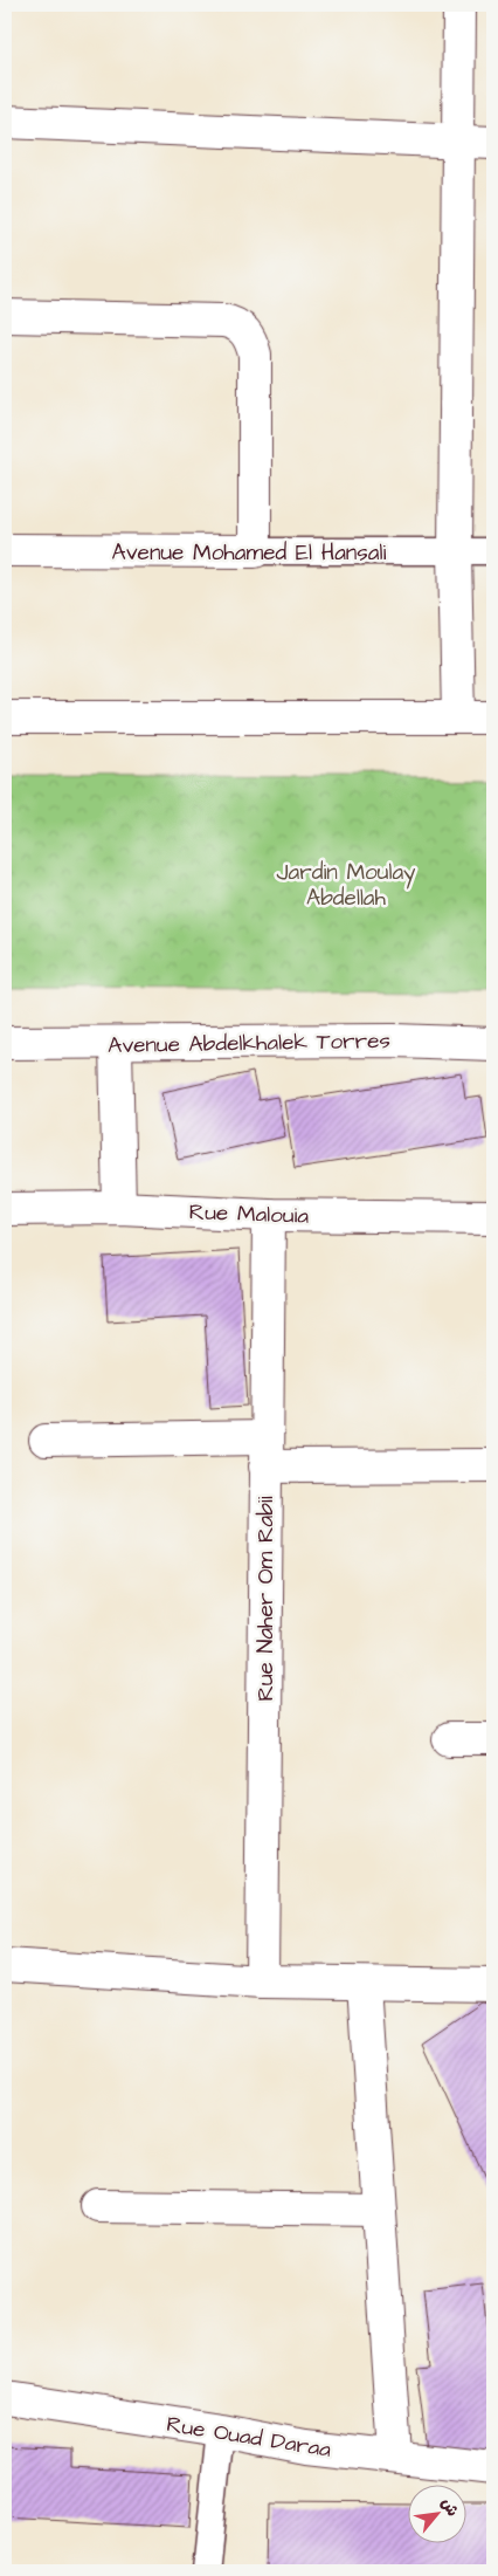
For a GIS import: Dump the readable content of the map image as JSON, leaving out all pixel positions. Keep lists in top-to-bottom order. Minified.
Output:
{"streets":{"street":["Avenue Mohamed El Hansali","Avenue Abdelkhalek Torres","Rue Malouia","Rue Naher Om Rabii","Rue Ouad Daraa"]},"crossings":[["Rue Malouia","Rue Naher Om Rabii"]],"parks":["Jardin Moulay Abdellah"],"north":"top right"}
